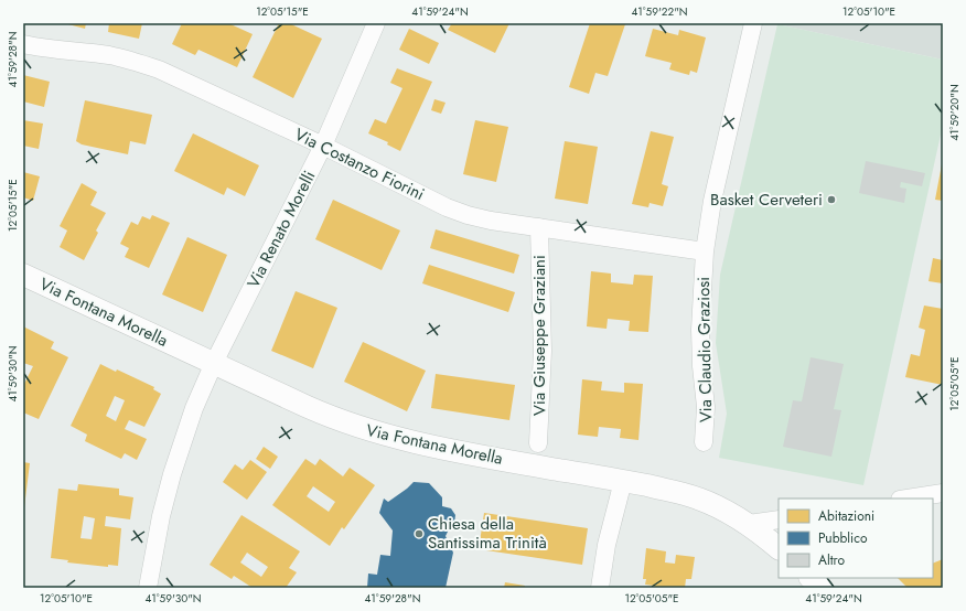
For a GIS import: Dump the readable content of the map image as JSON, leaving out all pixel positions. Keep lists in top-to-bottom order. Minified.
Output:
{"streets":{"street":["Via Costanzo Fiorini","Via Renato Morelli","Via Fontana Morella","Via Giuseppe Graziani","Via Claudio Graziosi"]},"crossings":[["Via Costanzo Fiorini","Via Renato Morelli"],["Via Costanzo Fiorini","Via Giuseppe Graziani"],["Via Costanzo Fiorini","Via Claudio Graziosi"],["Via Renato Morelli","Via Fontana Morella"]],"places":["Basket Cerveteri","Chiesa della Santissima Trinità"],"legend":["Abitazioni","Pubblico","Altro"],"coordinates":["12°05'15\"E","41°59'24\"N","41°59'22\"N","12°05'10\"E","41°59'28\"N","41°59'20\"N","41°59'30\"N","12°05'05\"E"]}
